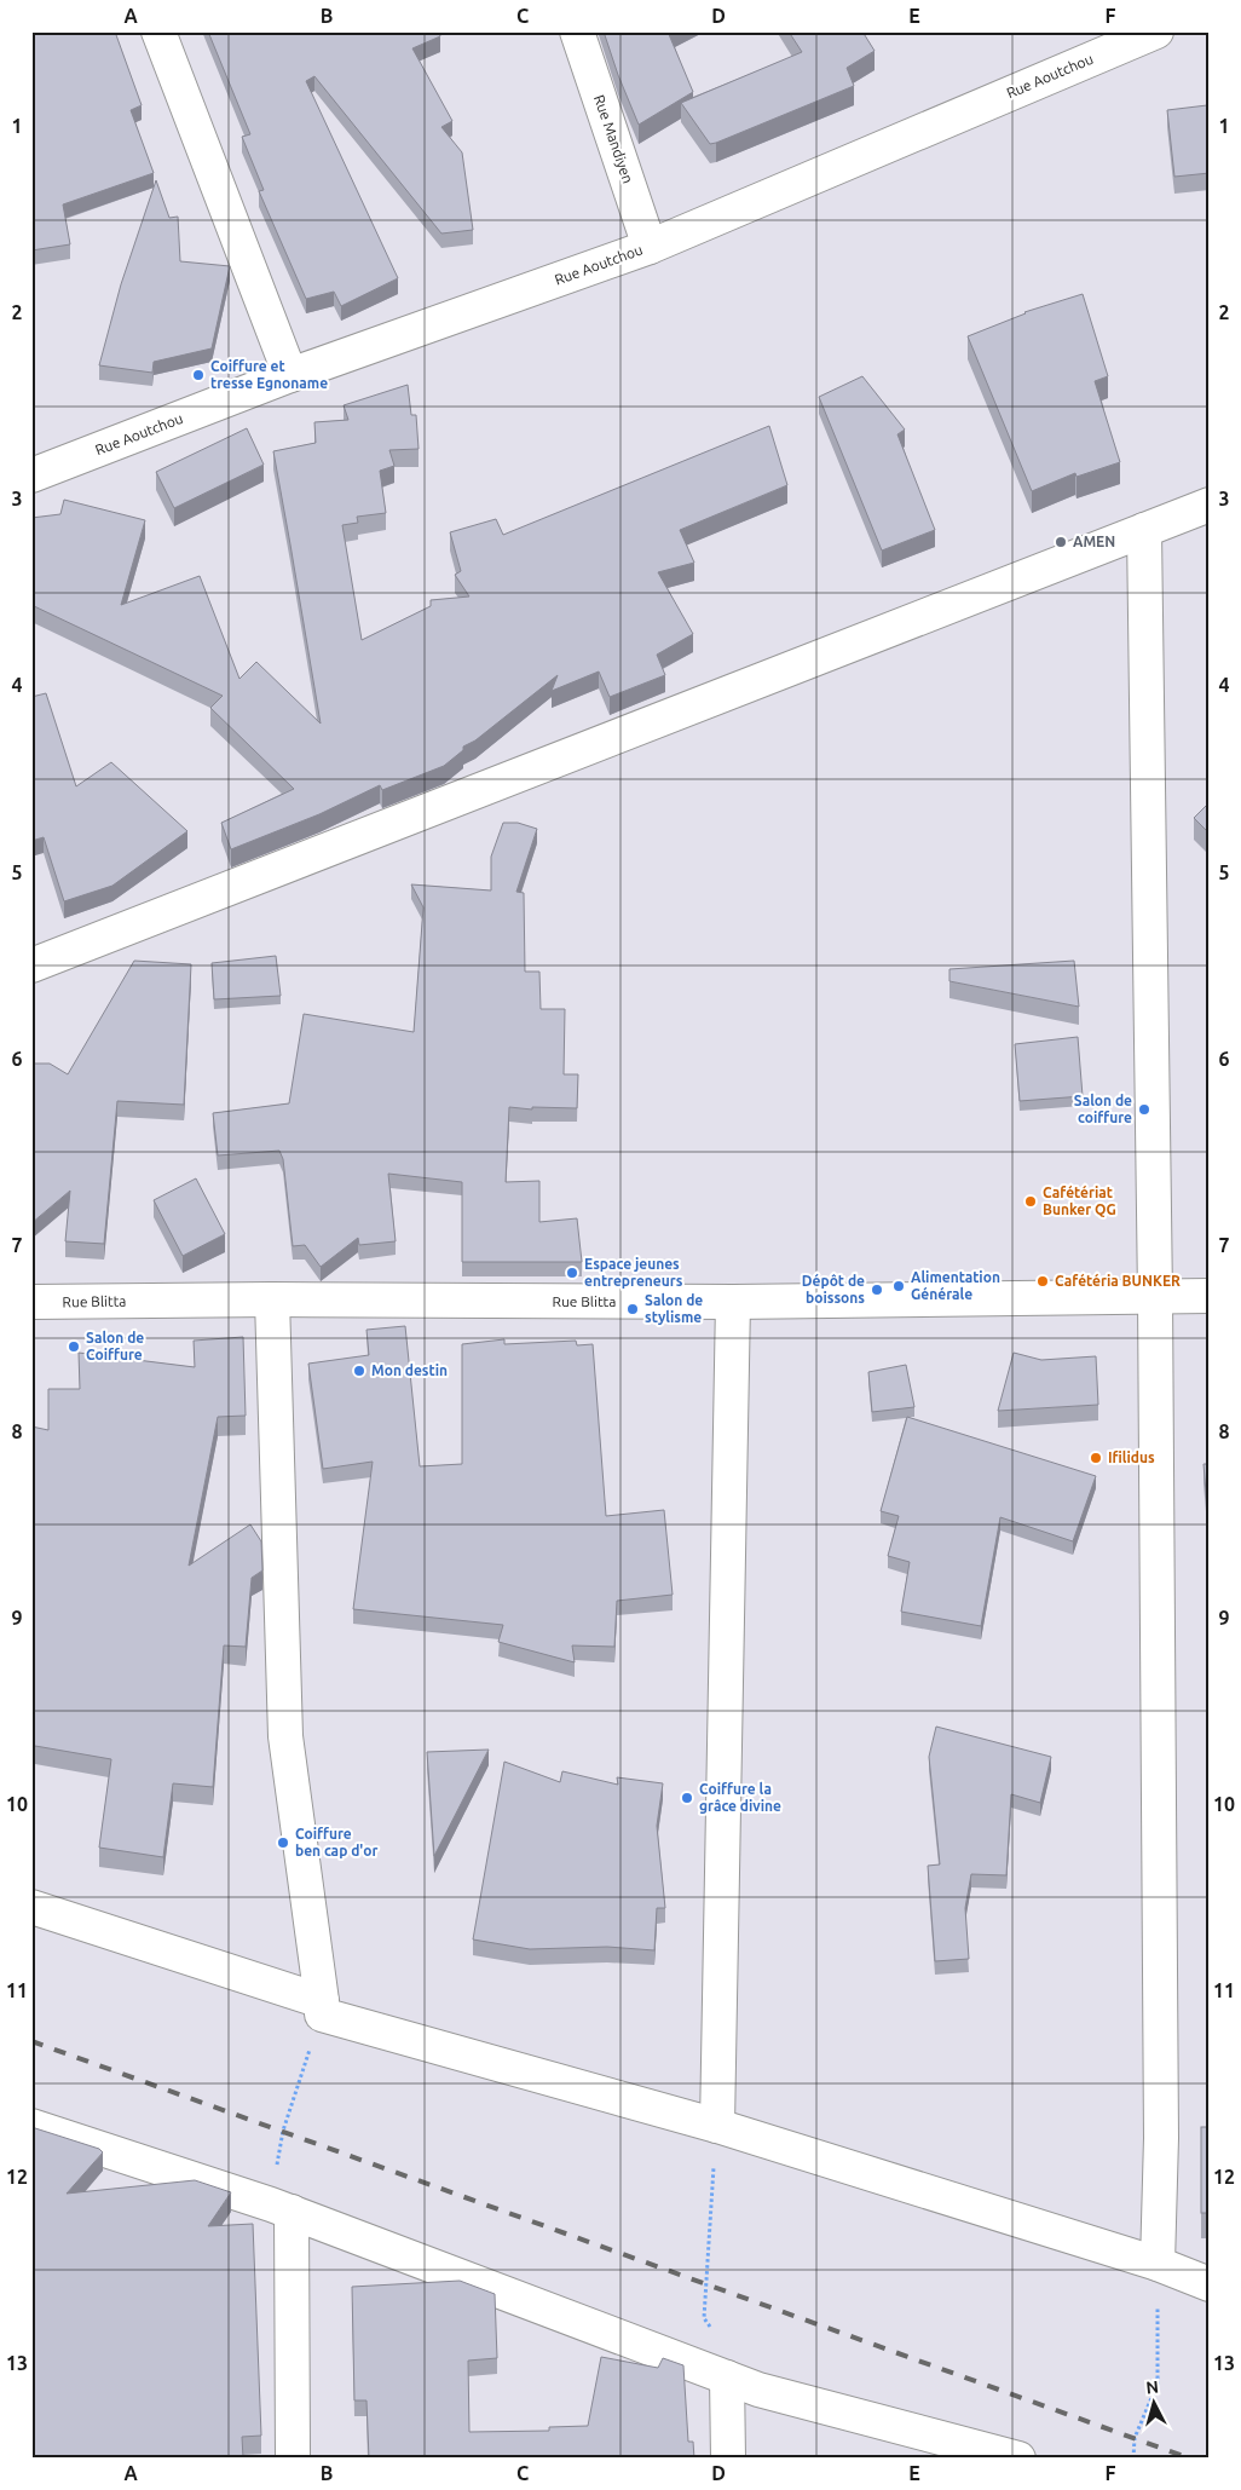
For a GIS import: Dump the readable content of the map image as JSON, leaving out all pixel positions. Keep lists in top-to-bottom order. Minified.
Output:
{"streets":{"street":["Rue Aoutchou","Rue Mandiyen","Rue Blitta"]},"crossings":[["Rue Aoutchou","Rue Mandiyen"]],"places":["Coiffure et tresse Egnoname","AMEN","Salon de coiffure","Cafétériat Bunker QG","Espace jeunes entrepreneurs","Cafétéria BUNKER","Alimentation Générale","Dépôt de boissons","Salon de stylisme","Salon de Coiffure","Mon destin","Ifilidus","Coiffure la grâce divine","Coiffure ben cap d'or"],"north":"top","grid":{"columns":["A","B","C","D","E","F"],"rows":["1","2","3","4","5","6","7","8","9","10","11","12","13"]}}
